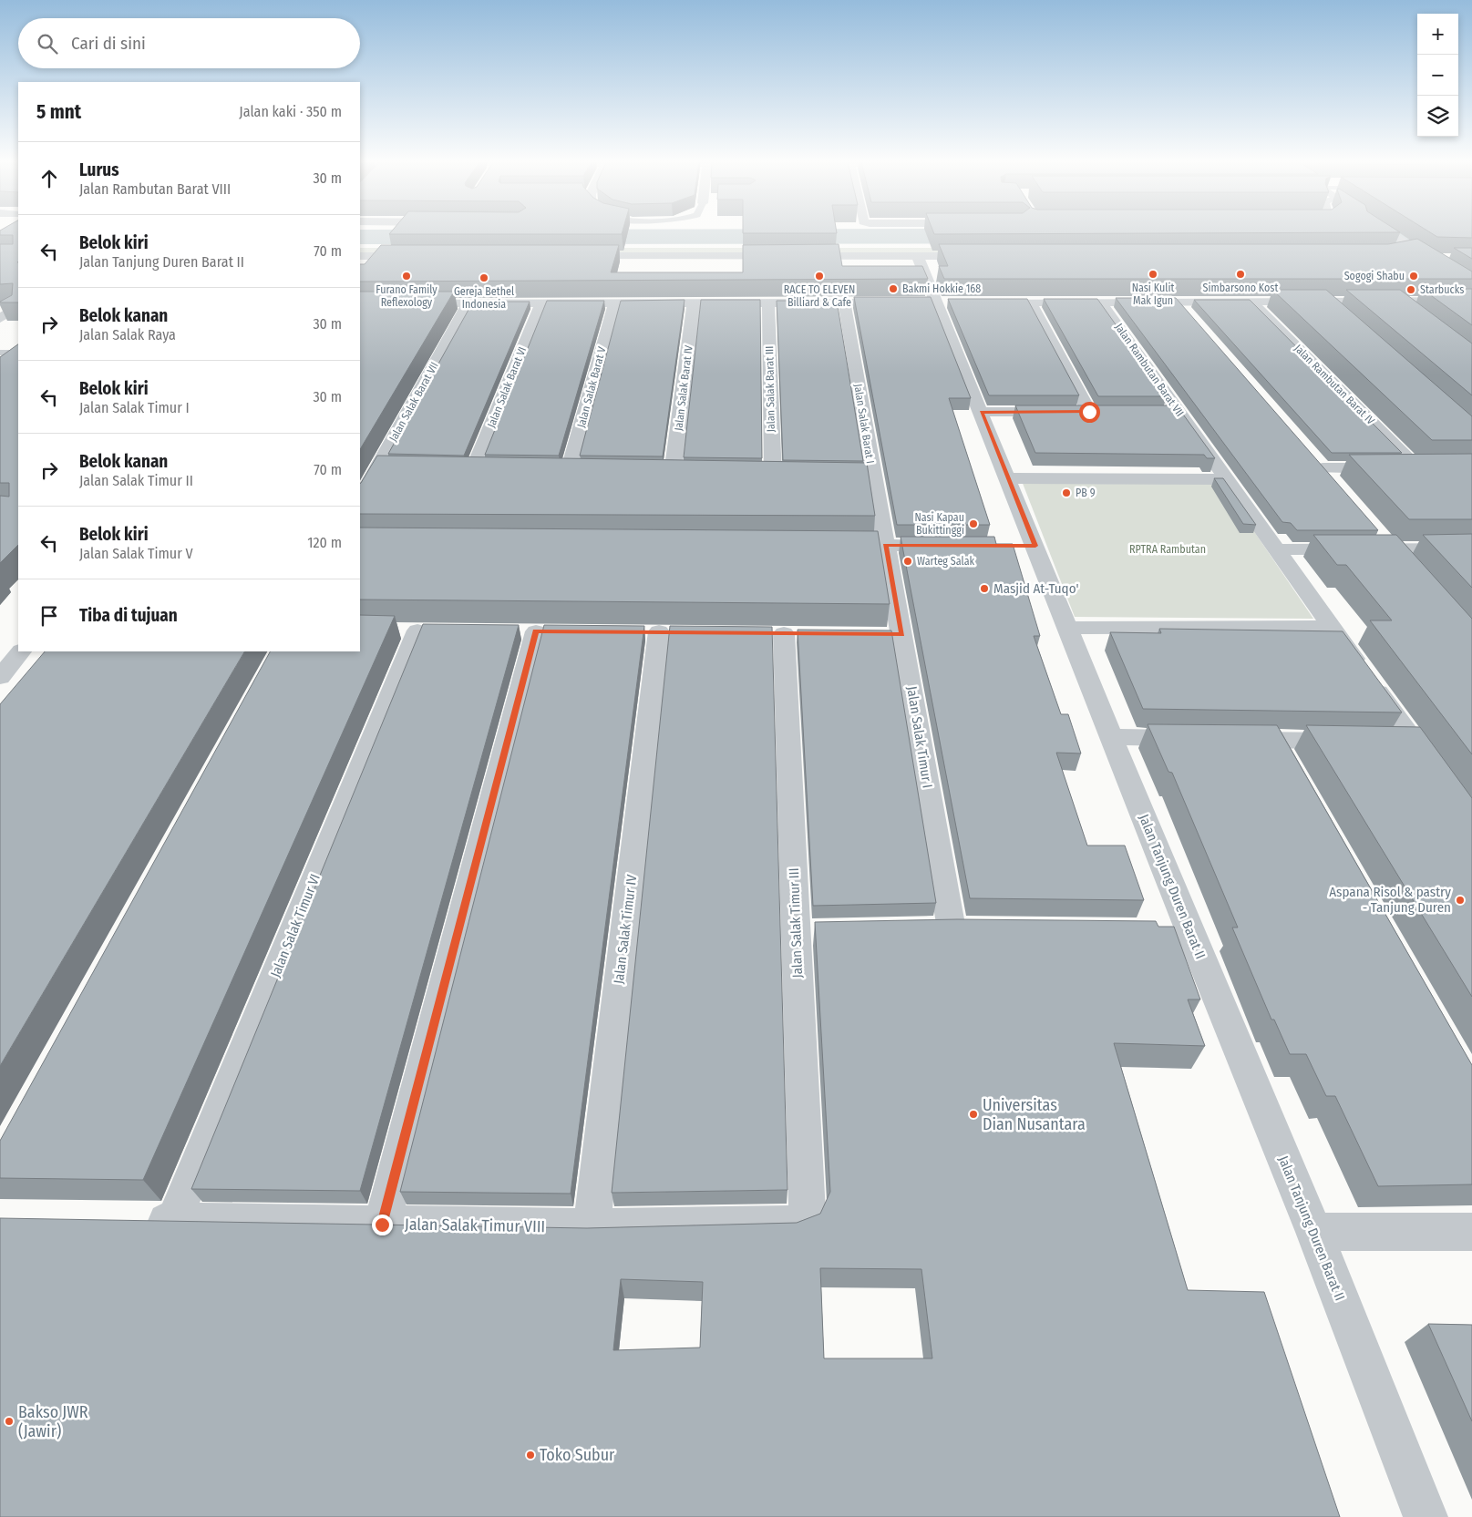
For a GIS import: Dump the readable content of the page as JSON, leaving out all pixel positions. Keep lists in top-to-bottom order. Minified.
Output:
{"streets":{"street":["Jalan Rambutan Barat VII","Jalan Rambutan Barat IV","Jalan Salak Barat VI","Jalan Salak Barat V","Jalan Salak Barat IV","Jalan Salak Barat III","Jalan Salak Barat VII","Jalan Salak Barat I","Jalan Salak Timur I","Jalan Tanjung Duren Barat II","Jalan Salak Timur III","Jalan Salak Timur VI","Jalan Salak Timur IV","Jalan Salak Timur VIII"]},"crossings":[["Jalan Salak Barat I","Jalan Salak Timur I"],["Jalan Salak Timur III","Jalan Salak Timur VIII"],["Jalan Salak Timur VI","Jalan Salak Timur VIII"],["Jalan Salak Timur IV","Jalan Salak Timur VIII"]],"parks":["RPTRA Rambutan"],"places":["Nasi Kulit Mak Igun","Simbarsono Kost","Furano Family Reflexology","RACE TO ELEVEN Billiard & Cafe","Sogogi Shabu","Gereja Bethel Indonesia","Bakmi Hokkie 168","Starbucks","PB 9","Nasi Kapau Bukittinggi","Warteg Salak","Masjid At-Tuqo'","Aspana Risol & pastry - Tanjung Duren","Universitas Dian Nusantara","Bakso JWR (Jawir)","Toko Subur"],"page":{"map_buttons":["+","−"],"search":"Cari di sini","heading":["5 mnt","Jalan kaki · 350 m"],"list":[["Lurus","Jalan Rambutan Barat VIII","30 m"],["Belok kiri","Jalan Tanjung Duren Barat II","70 m"],["Belok kanan","Jalan Salak Raya","30 m"],["Belok kiri","Jalan Salak Timur I","30 m"],["Belok kanan","Jalan Salak Timur II","70 m"],["Belok kiri","Jalan Salak Timur V","120 m"],"Tiba di tujuan"]}}
